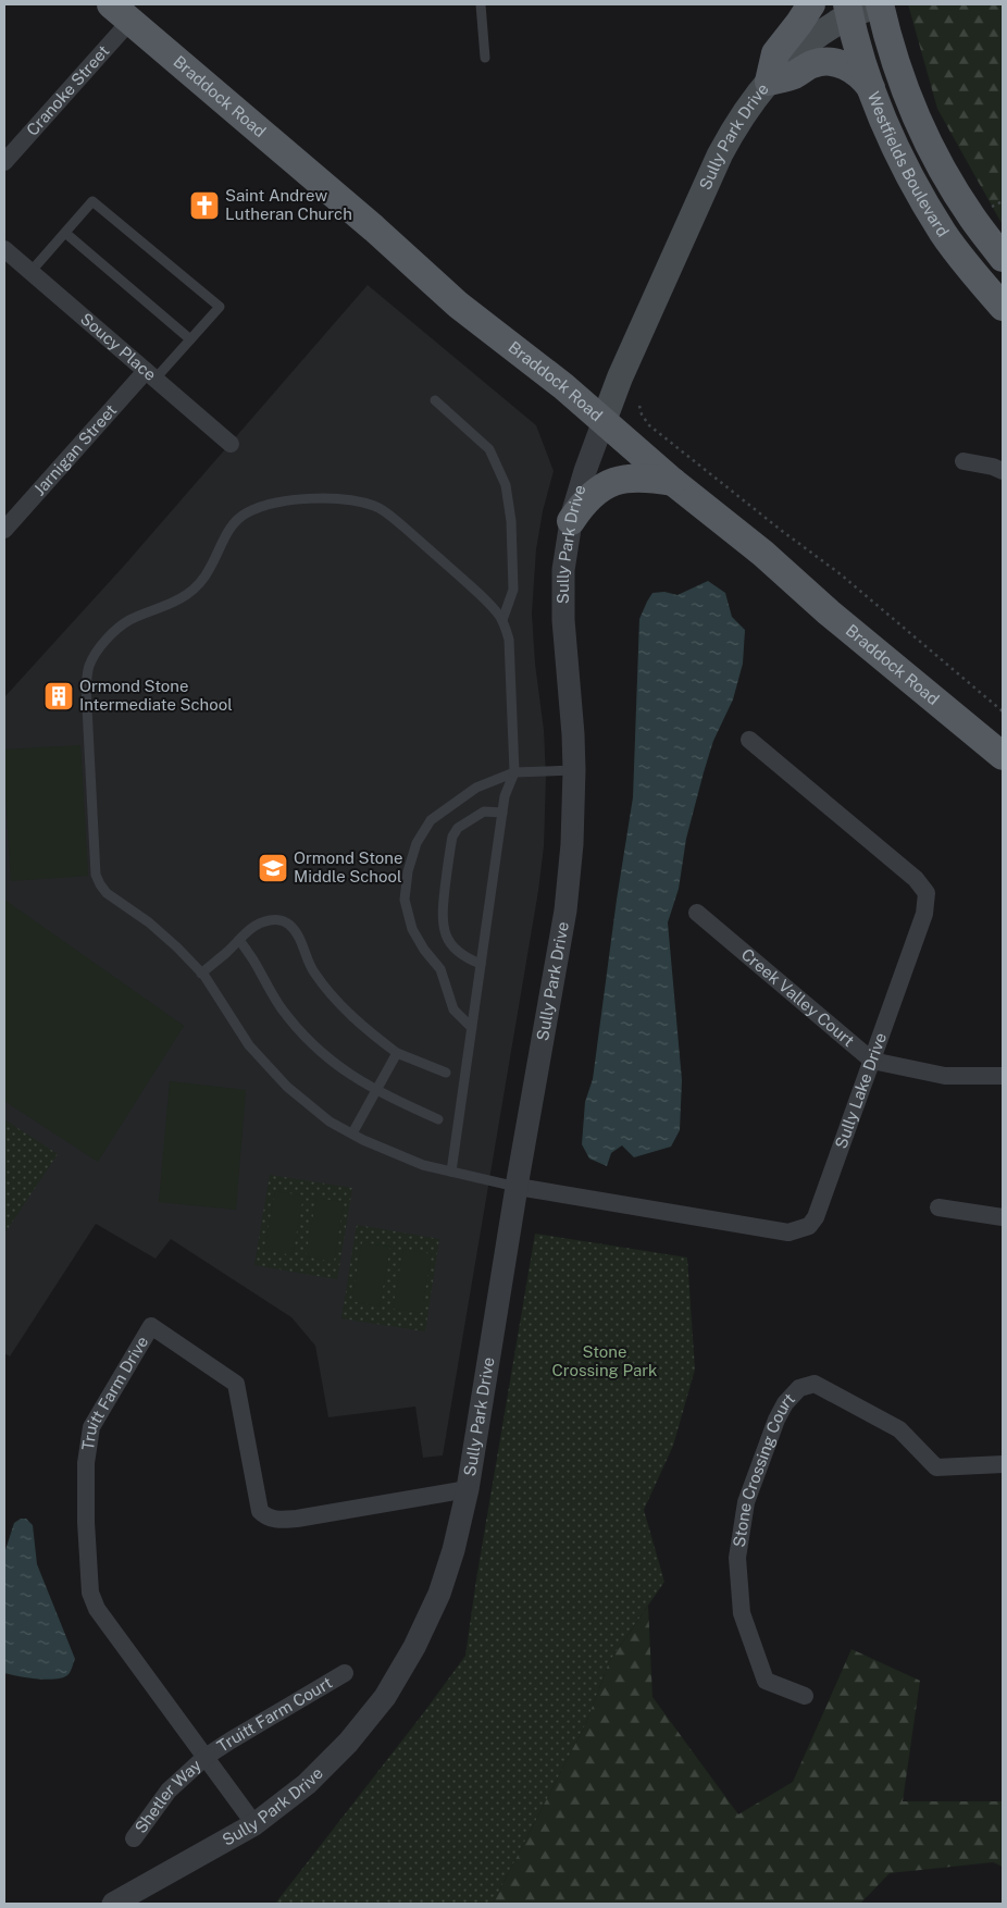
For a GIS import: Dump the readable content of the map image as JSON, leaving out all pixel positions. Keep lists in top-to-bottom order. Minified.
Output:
{"streets":{"main road":["Braddock Road","Sully Park Drive","Westfields Boulevard"],"street":["Cranoke Street","Soucy Place","Jarnigan Street","Creek Valley Court","Sully Lake Drive","Truitt Farm Drive","Stone Crossing Court","Truitt Farm Court","Shetler Way"]},"crossings":[["Cranoke Street","Braddock Road"],["Braddock Road","Sully Park Drive"],["Sully Park Drive","Westfields Boulevard"],["Sully Park Drive","Sully Lake Drive"],["Sully Park Drive","Truitt Farm Drive"],["Soucy Place","Jarnigan Street"],["Creek Valley Court","Sully Lake Drive"],["Truitt Farm Drive","Truitt Farm Court"],["Truitt Farm Drive","Shetler Way"],["Truitt Farm Court","Shetler Way"]],"parks":["Stone Crossing Park"],"places":{"church":["Saint Andrew Lutheran Church"],"building":["Ormond Stone Intermediate School"],"school or university":["Ormond Stone Middle School"]}}
